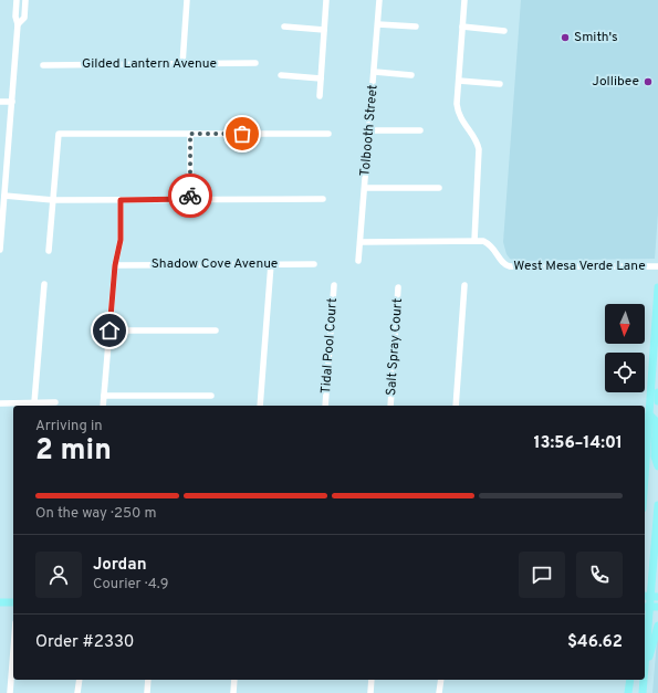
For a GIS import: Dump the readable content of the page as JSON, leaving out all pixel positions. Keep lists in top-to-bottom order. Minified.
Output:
{"streets":{"street":["Gilded Lantern Avenue","Tolbooth Street","Shadow Cove Avenue","West Mesa Verde Lane","Tidal Pool Court","Salt Spray Court"]},"places":["Smith's","Jollibee"],"north":"bottom","page":{"heading":["2 min","Arriving in","13:56–14:01"],"panel":["Jordan","Courier · 4.9","Order #2330","$46.62"],"bar":"On the way · 250 m"}}
